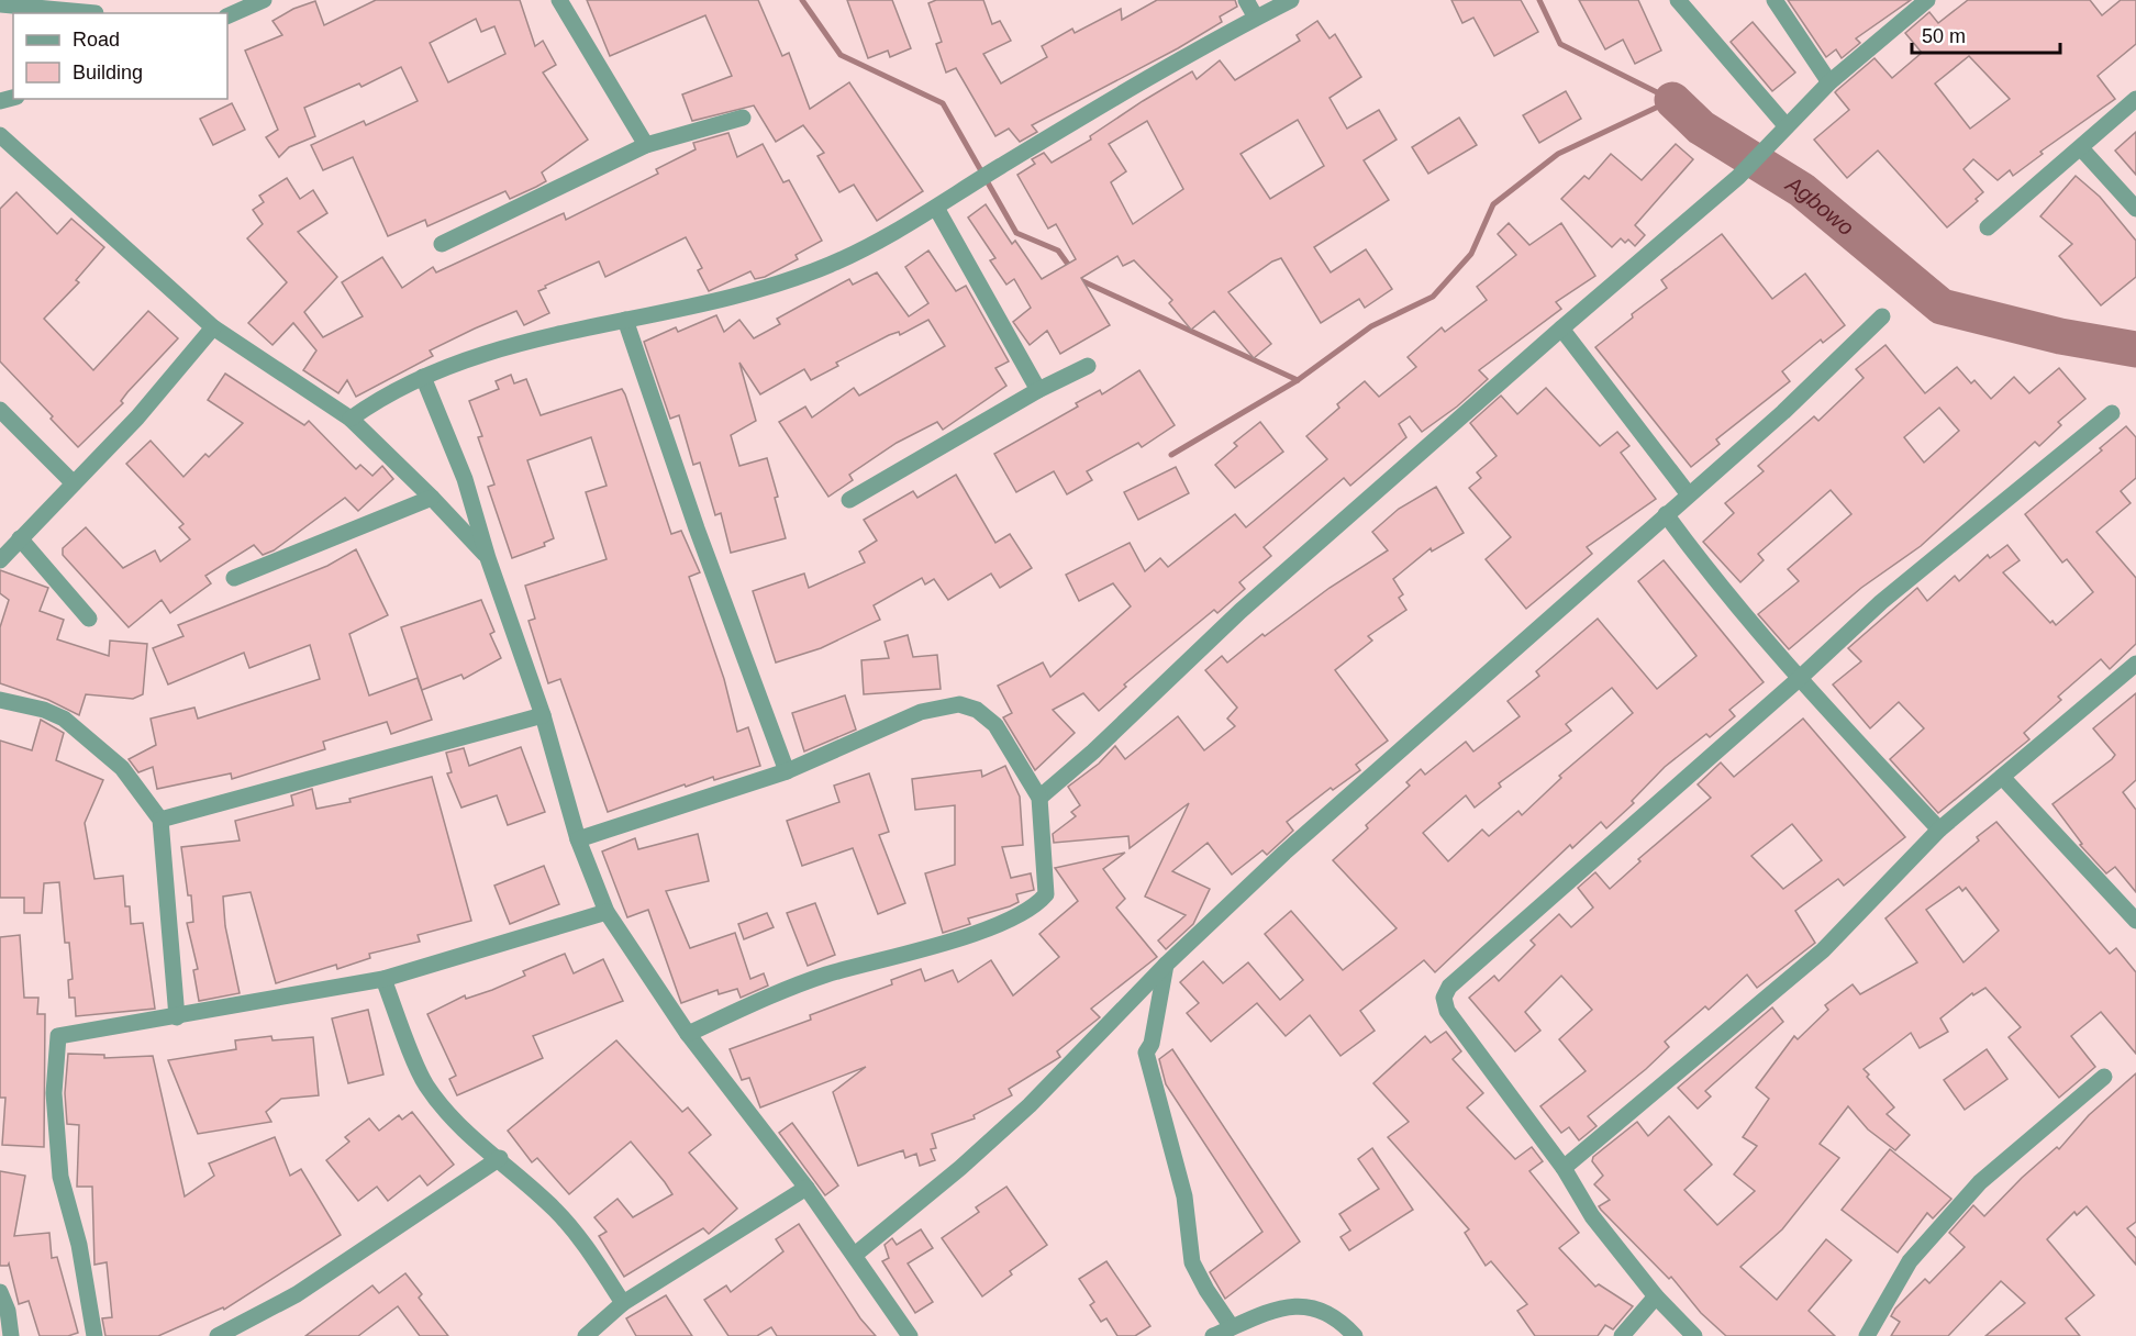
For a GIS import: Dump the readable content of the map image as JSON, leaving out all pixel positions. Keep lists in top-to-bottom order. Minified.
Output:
{"water":["Agbowo"],"legend":["Road","Building"],"scale_bar":"50 m"}
